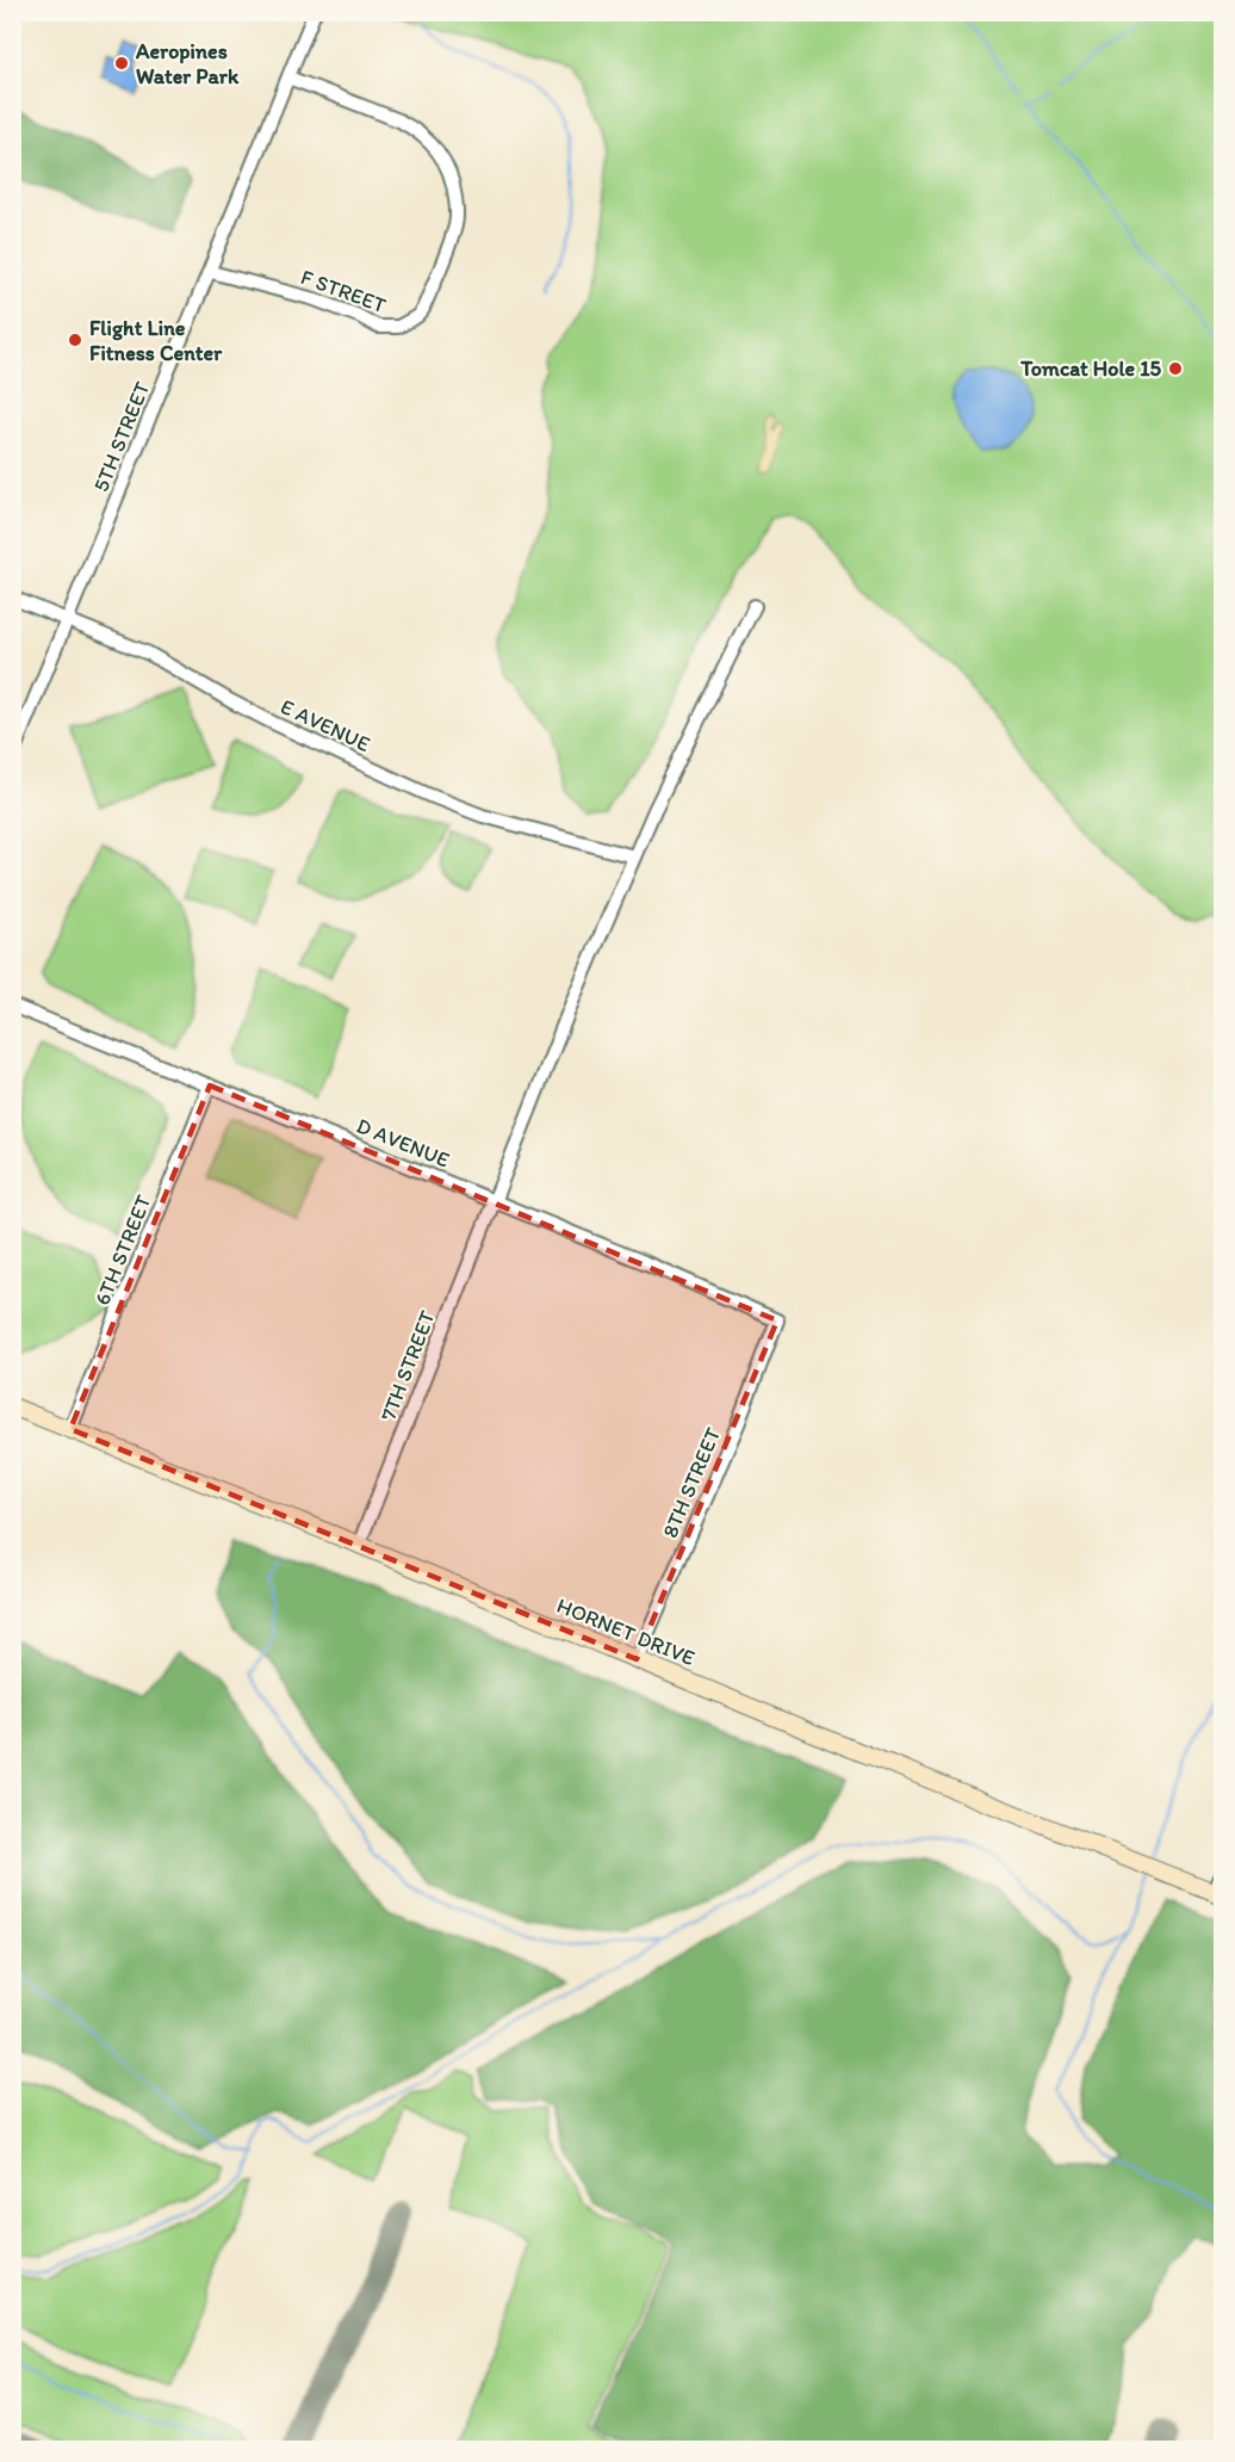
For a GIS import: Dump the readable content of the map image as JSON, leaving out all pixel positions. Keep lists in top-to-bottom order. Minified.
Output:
{"streets":{"main road":["HORNET DRIVE"],"street":["F STREET","5TH STREET","E AVENUE","D AVENUE","6TH STREET","7TH STREET","8TH STREET"]},"crossings":[["F STREET","5TH STREET"],["5TH STREET","E AVENUE"],["E AVENUE","7TH STREET"],["D AVENUE","6TH STREET"],["D AVENUE","7TH STREET"],["D AVENUE","8TH STREET"],["6TH STREET","HORNET DRIVE"],["7TH STREET","HORNET DRIVE"],["8TH STREET","HORNET DRIVE"]],"places":["Aeropines Water Park","Flight Line Fitness Center","Tomcat Hole 15"]}
